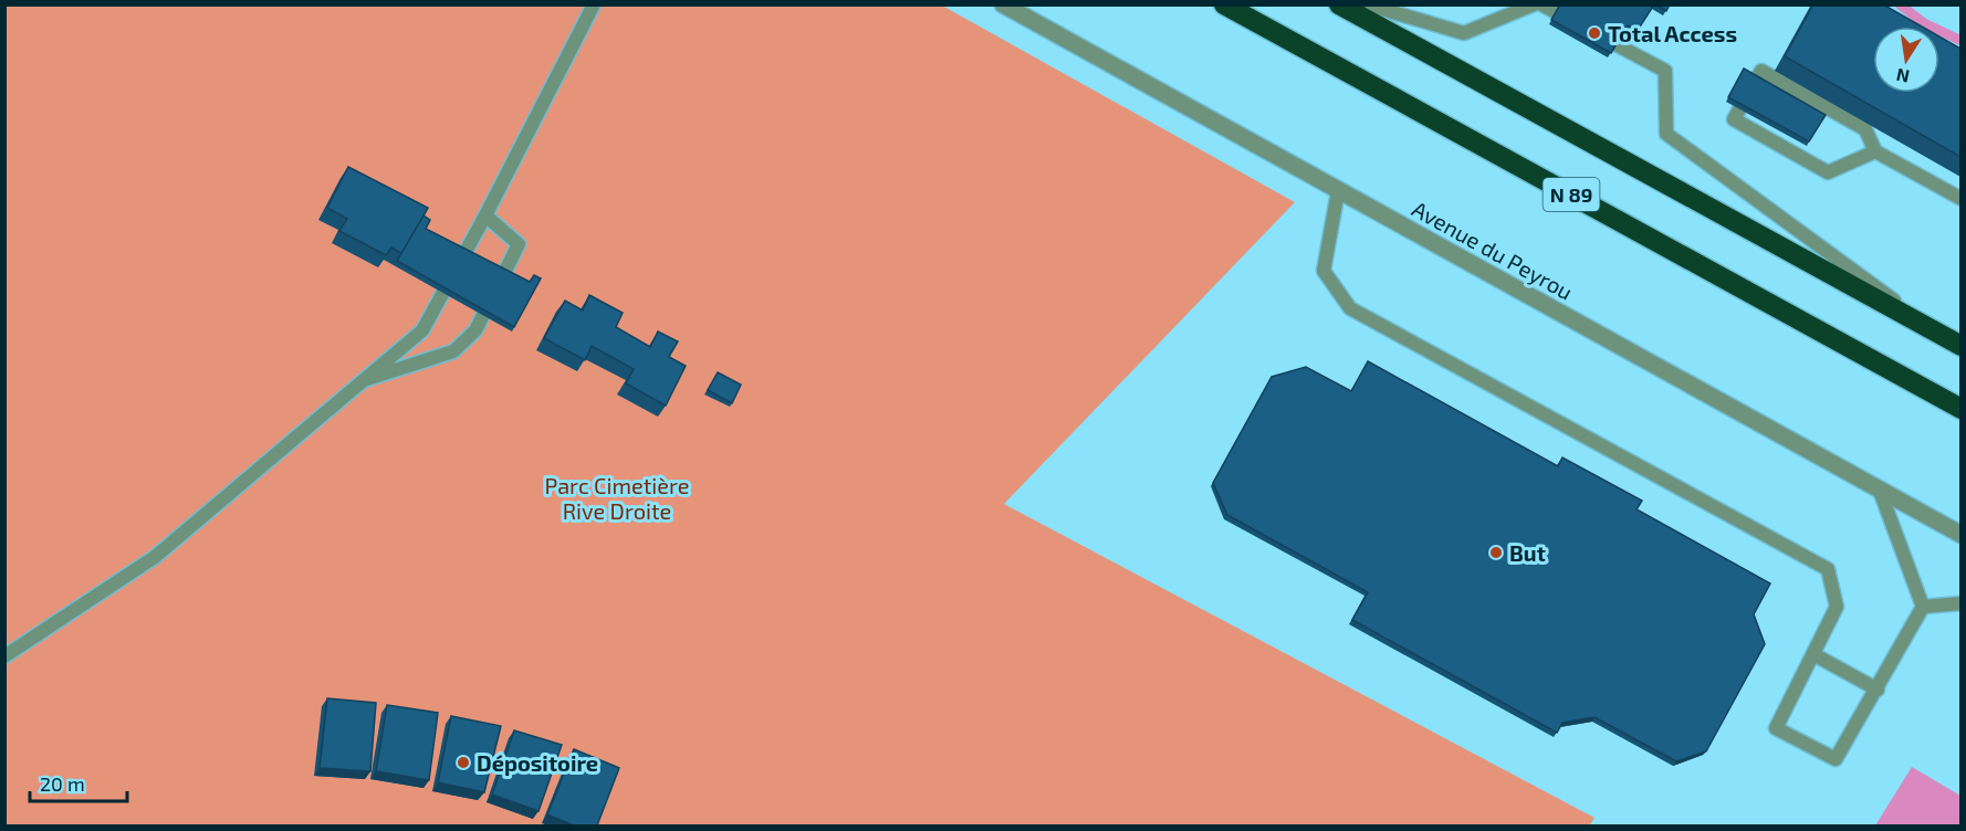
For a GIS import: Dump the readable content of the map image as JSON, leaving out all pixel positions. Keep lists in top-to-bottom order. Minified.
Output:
{"streets":{"highway":["N 89"],"street":["Avenue du Peyrou"]},"parks":["Parc Cimetière Rive Droite"],"places":["Total Access","But","Dépositoire"],"scale_bar":"20 m","north":"bottom"}
